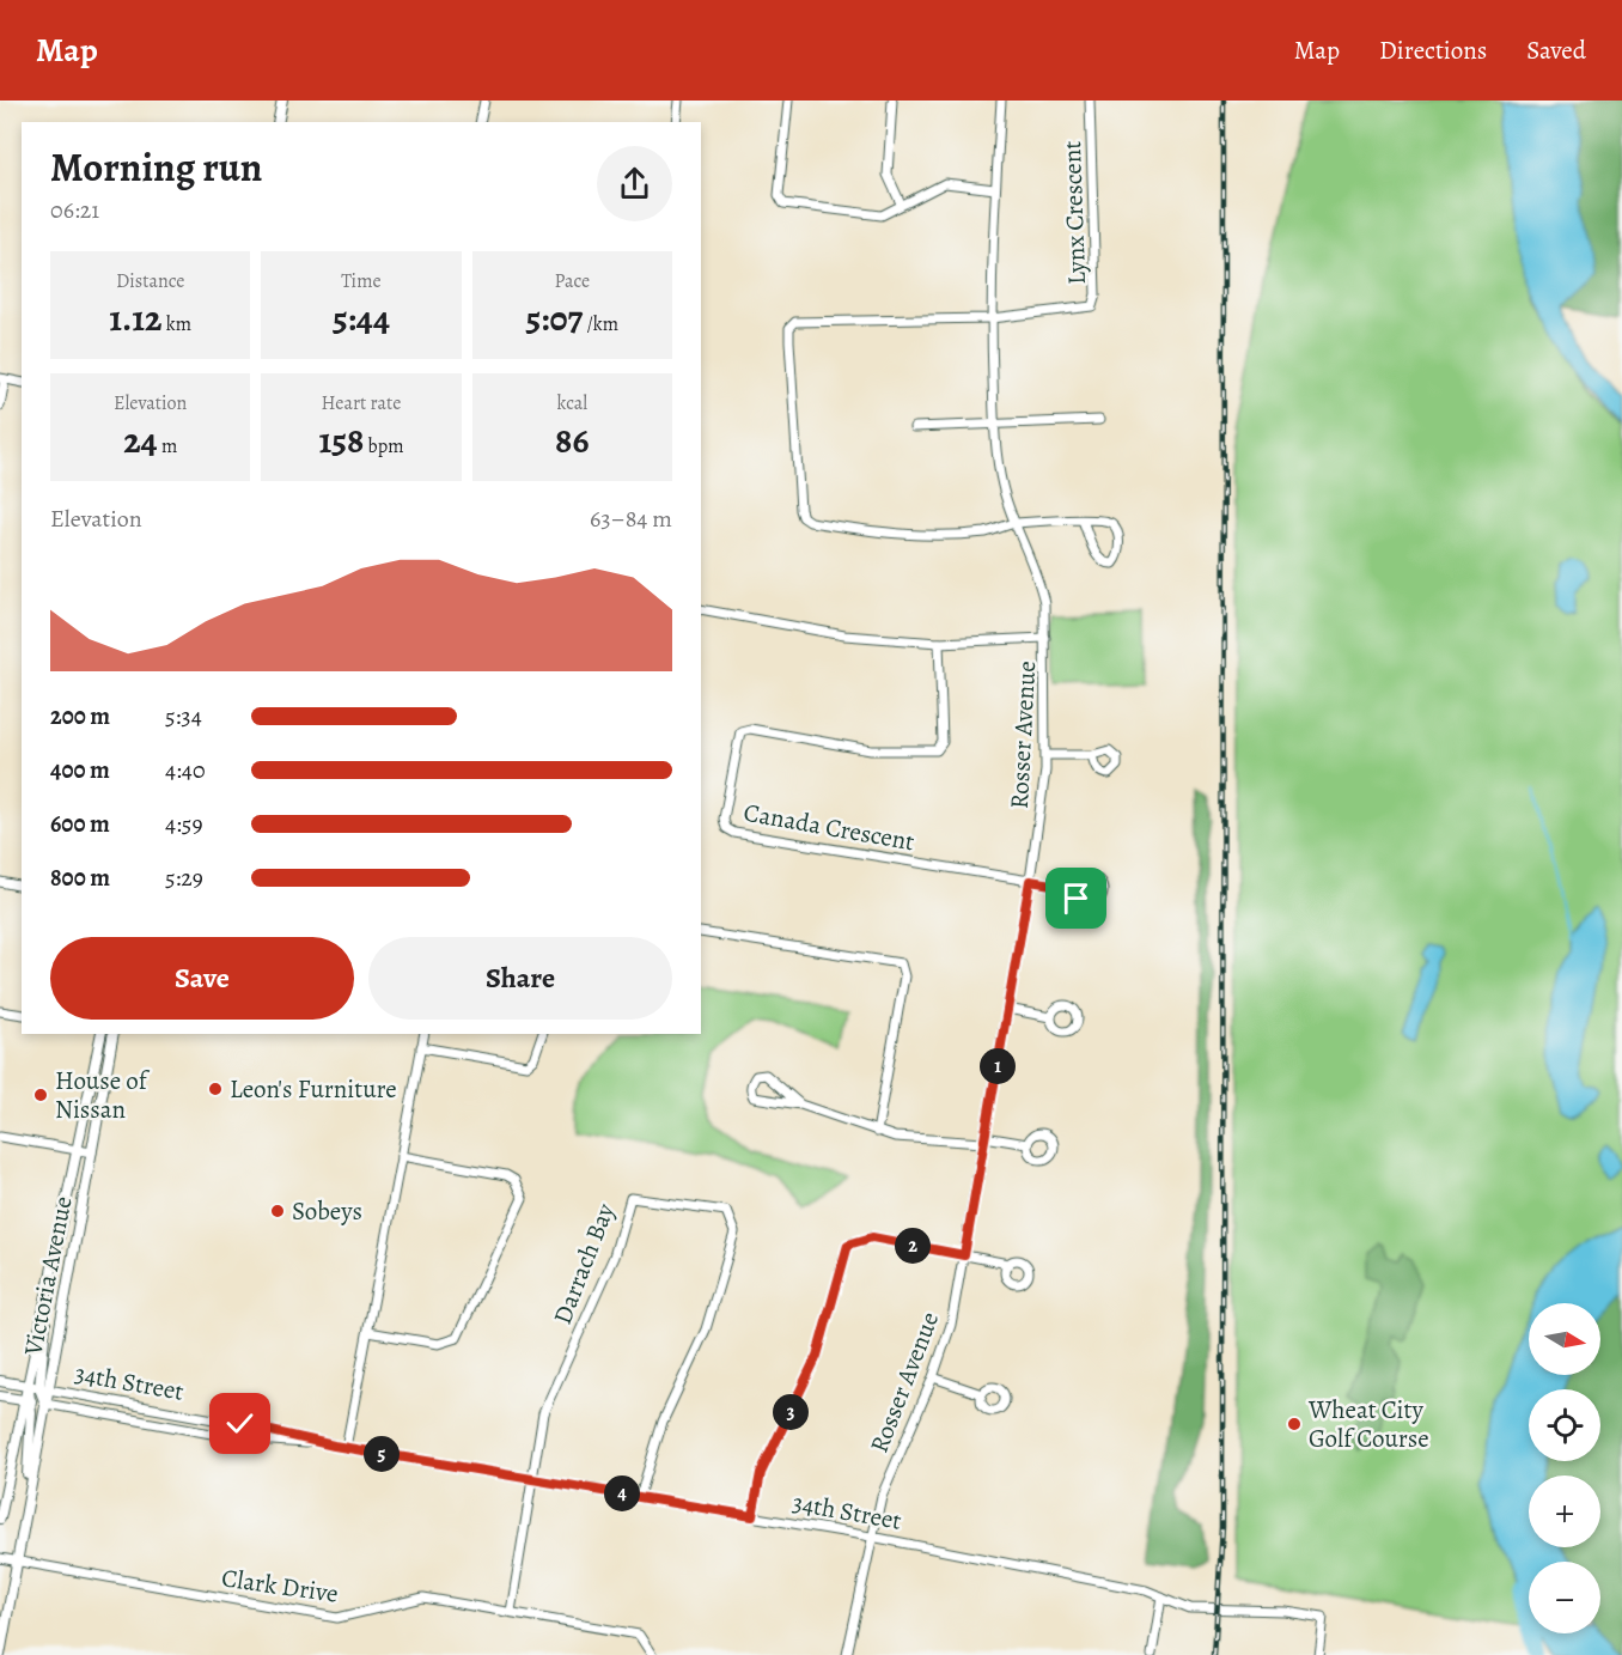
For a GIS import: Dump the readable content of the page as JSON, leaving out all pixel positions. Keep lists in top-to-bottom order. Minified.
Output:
{"streets":{"main road":["Victoria Avenue","34th Street"],"street":["Lynx Crescent","Rosser Avenue","Canada Crescent","Darrach Bay","Clark Drive"]},"crossings":[["Lynx Crescent","Rosser Avenue"],["Rosser Avenue","Canada Crescent"],["Rosser Avenue","34th Street"],["Darrach Bay","34th Street"],["Victoria Avenue","34th Street"],["Victoria Avenue","Clark Drive"]],"places":["Leon's Furniture","House of Nissan","Sobeys","Wheat City Golf Course"],"north":"right","page":{"header":"Map","nav":["Map","Directions","Saved"],"heading":["Morning run","06:21"],"stats":[["Distance","1.12 km"],["Time","5:44"],["Pace","5:07 /km"],["Elevation","24 m"],["Heart rate","158 bpm"],["kcal","86"]],"chart":["Elevation","63–84 m"],"list":[{"name":"200 m","note":"5:34"},{"name":"400 m","note":"4:40"},{"name":"600 m","note":"4:59"},{"name":"800 m","note":"5:29"}],"buttons":["Save","Share"],"pins":["1","2","3","5","4"],"map_buttons":["+","−"]}}
